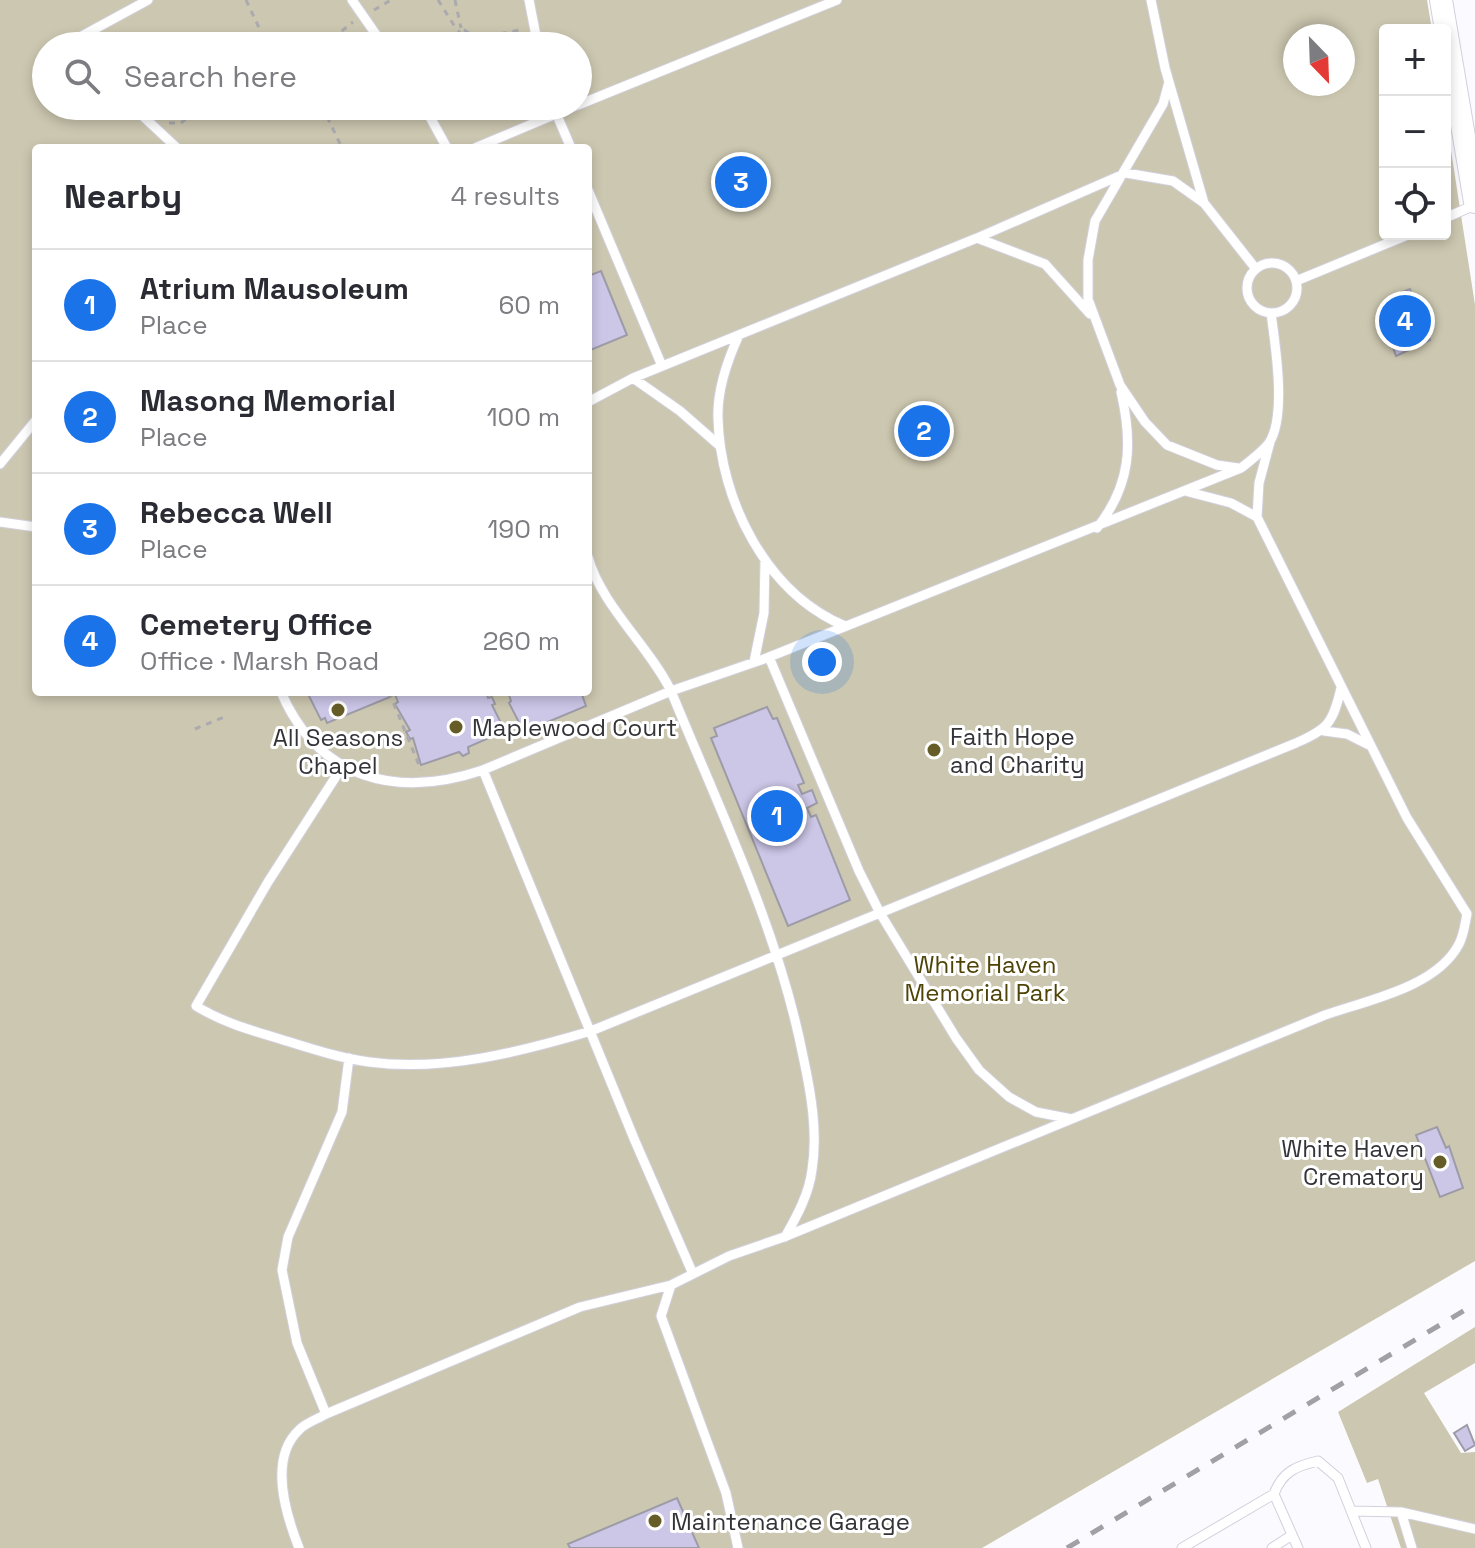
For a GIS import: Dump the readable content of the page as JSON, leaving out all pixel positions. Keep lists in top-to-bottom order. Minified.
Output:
{"parks":["White Haven Memorial Park"],"places":["All Seasons Chapel","Maplewood Court","Faith Hope and Charity","White Haven Crematory","Maintenance Garage"],"north":"bottom right","page":{"map_buttons":["+","−"],"search":"Search here","heading":["Nearby","4 results"],"pins":["3","4","2","1"],"list":[{"mark":"1","name":"Atrium Mausoleum","note":"Place","value":"60 m"},{"mark":"2","name":"Masong Memorial","note":"Place","value":"100 m"},{"mark":"3","name":"Rebecca Well","note":"Place","value":"190 m"},{"mark":"4","name":"Cemetery Office","note":"Office · Marsh Road","value":"260 m"}]}}
